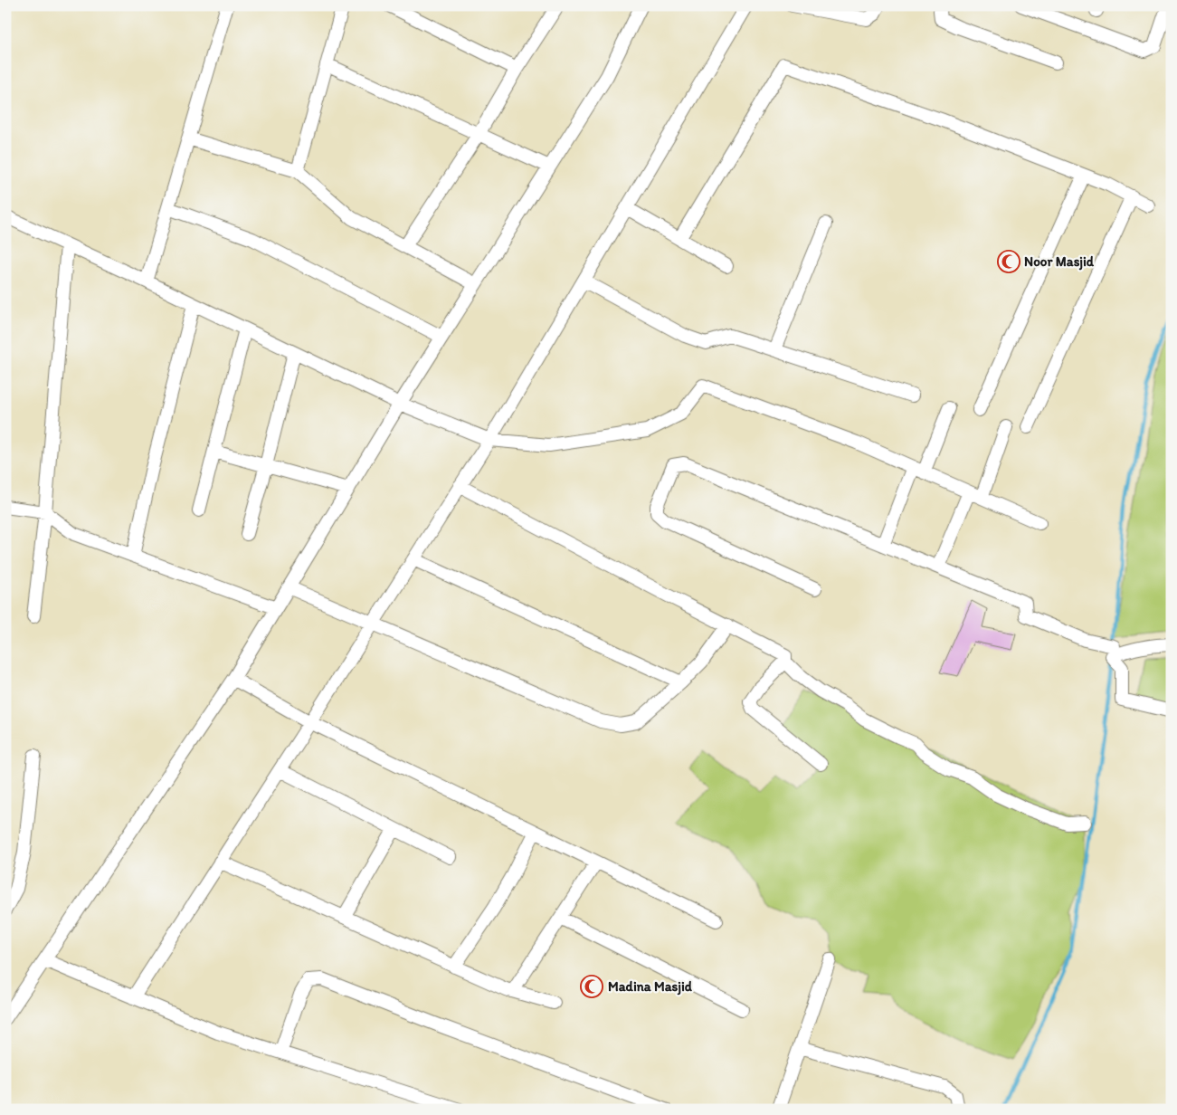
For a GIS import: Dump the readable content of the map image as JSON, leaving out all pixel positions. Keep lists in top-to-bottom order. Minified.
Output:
{"places":{"mosque":["Noor Masjid","Madina Masjid"]}}
